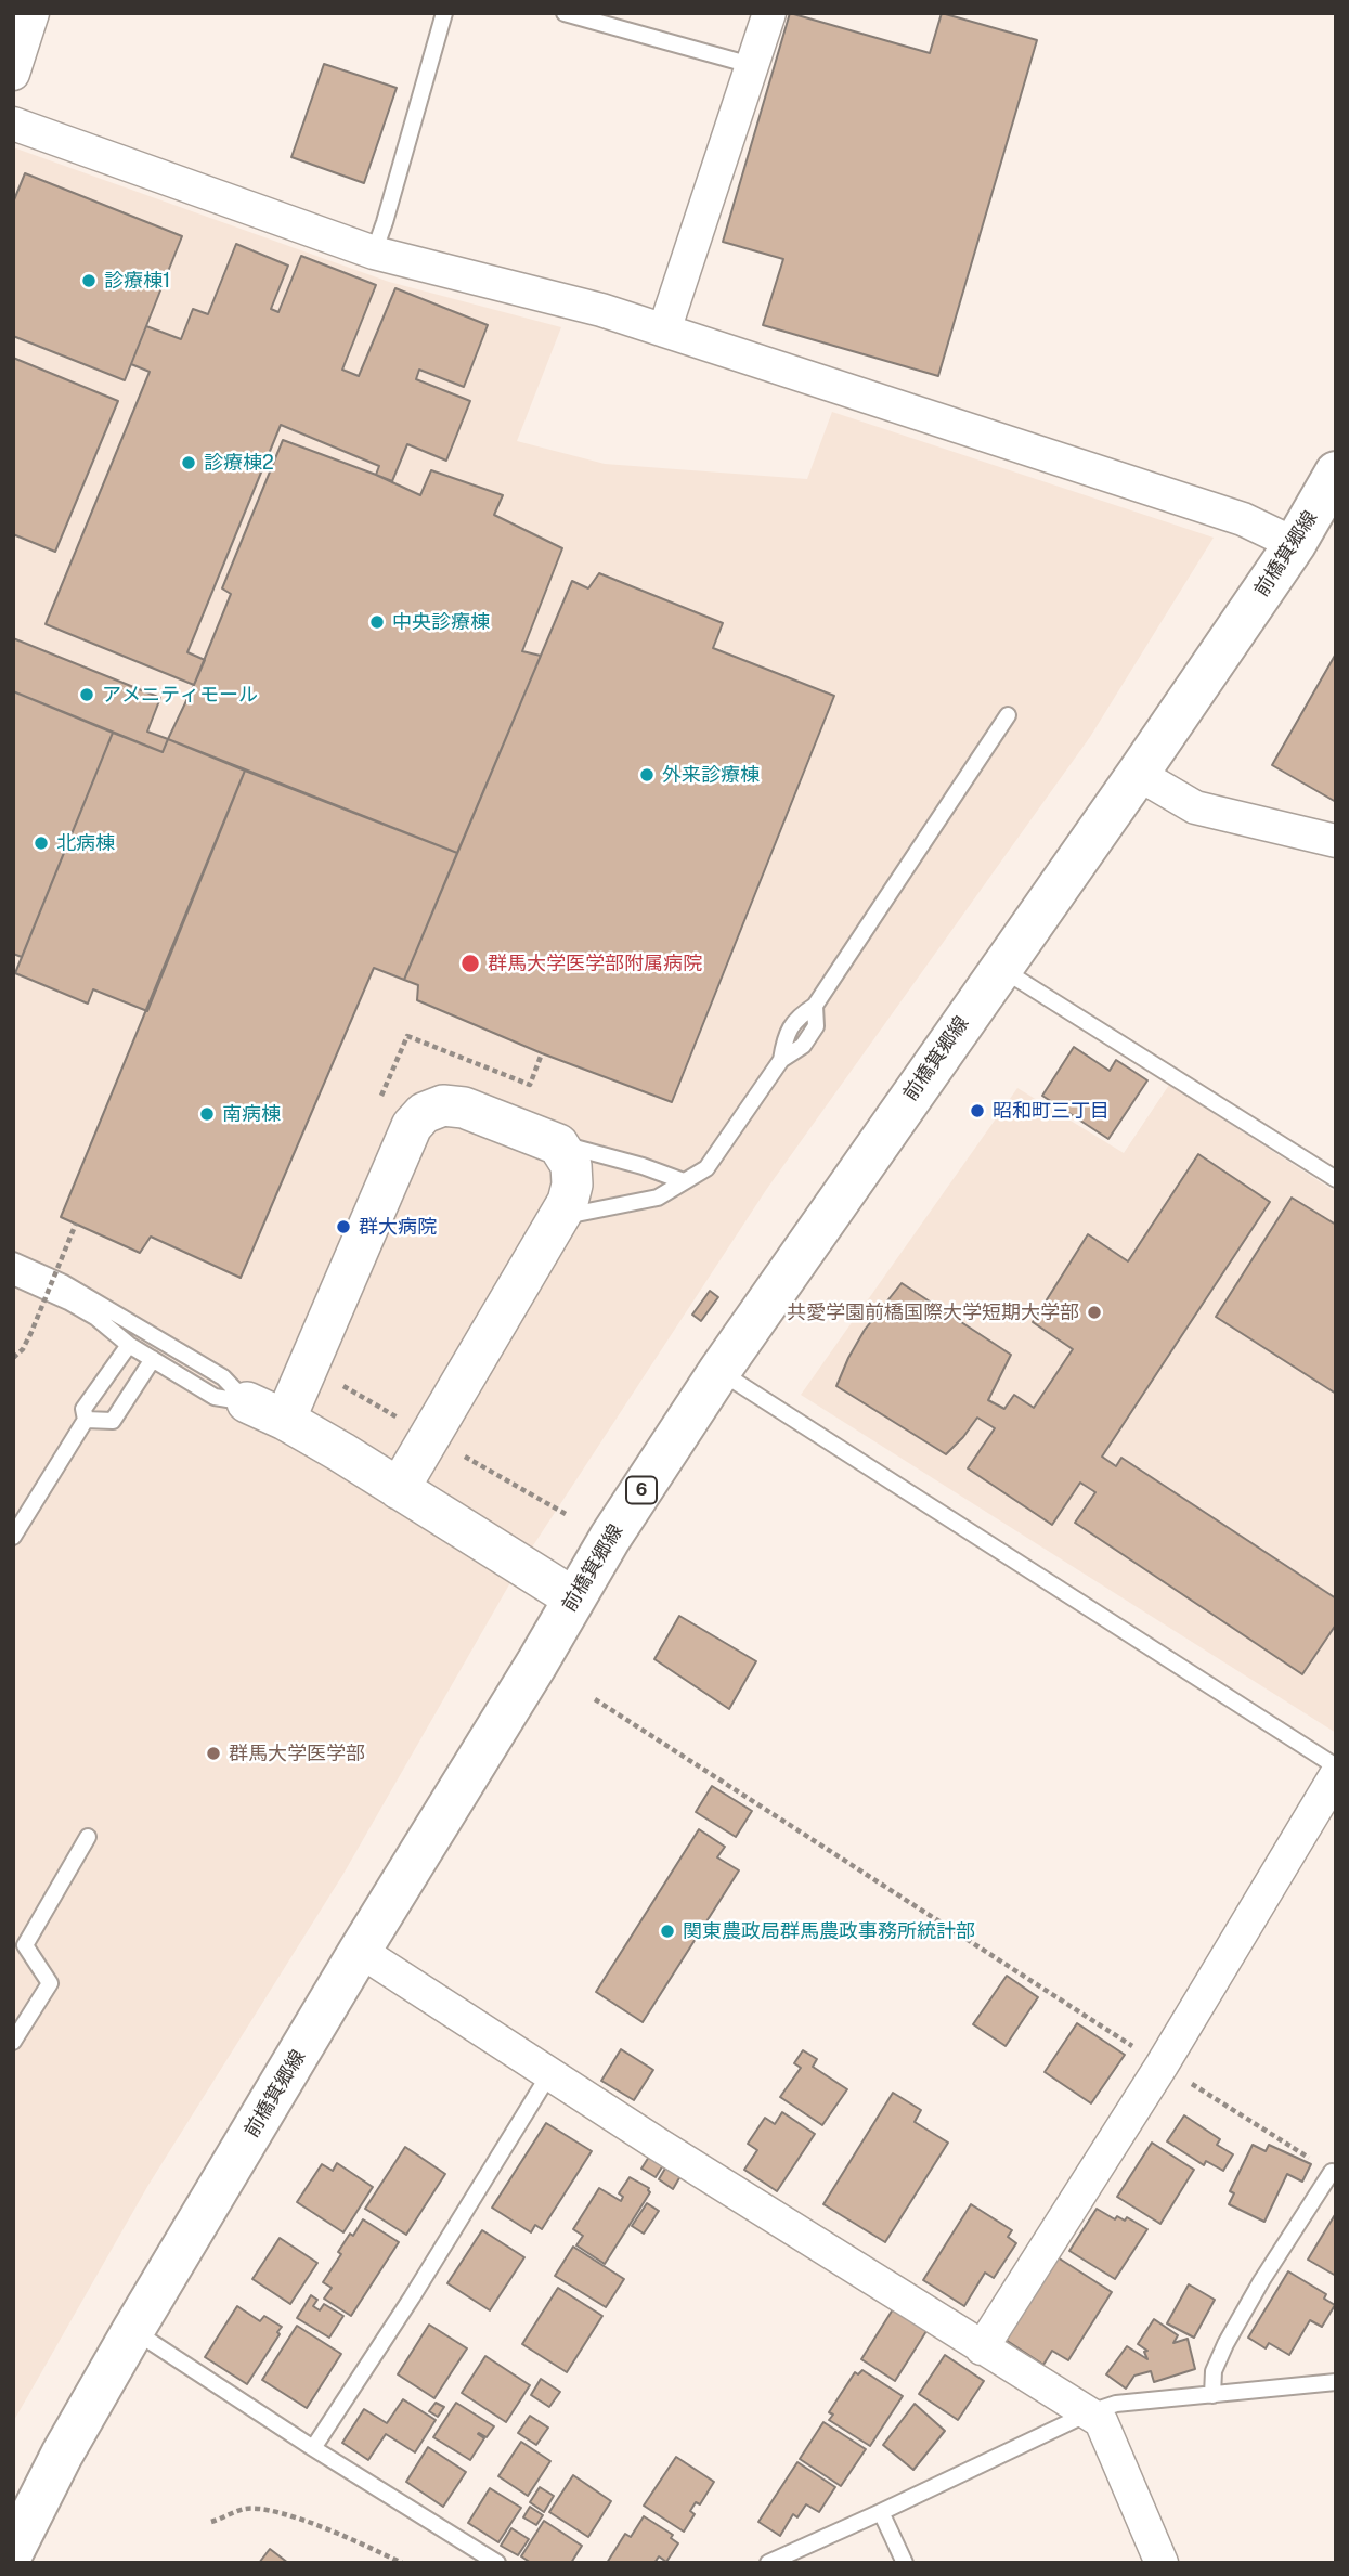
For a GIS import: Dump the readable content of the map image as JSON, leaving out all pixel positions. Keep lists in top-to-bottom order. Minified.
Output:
{"streets":{"main road":["前橋箕郷線","6"]},"places":["診療棟1","診療棟2","中央診療棟","アメニティモール","外来診療棟","北病棟","群馬大学医学部附属病院","昭和町三丁目","南病棟","群大病院","共愛学園前橋国際大学短期大学部","群馬大学医学部","関東農政局群馬農政事務所統計部"]}
